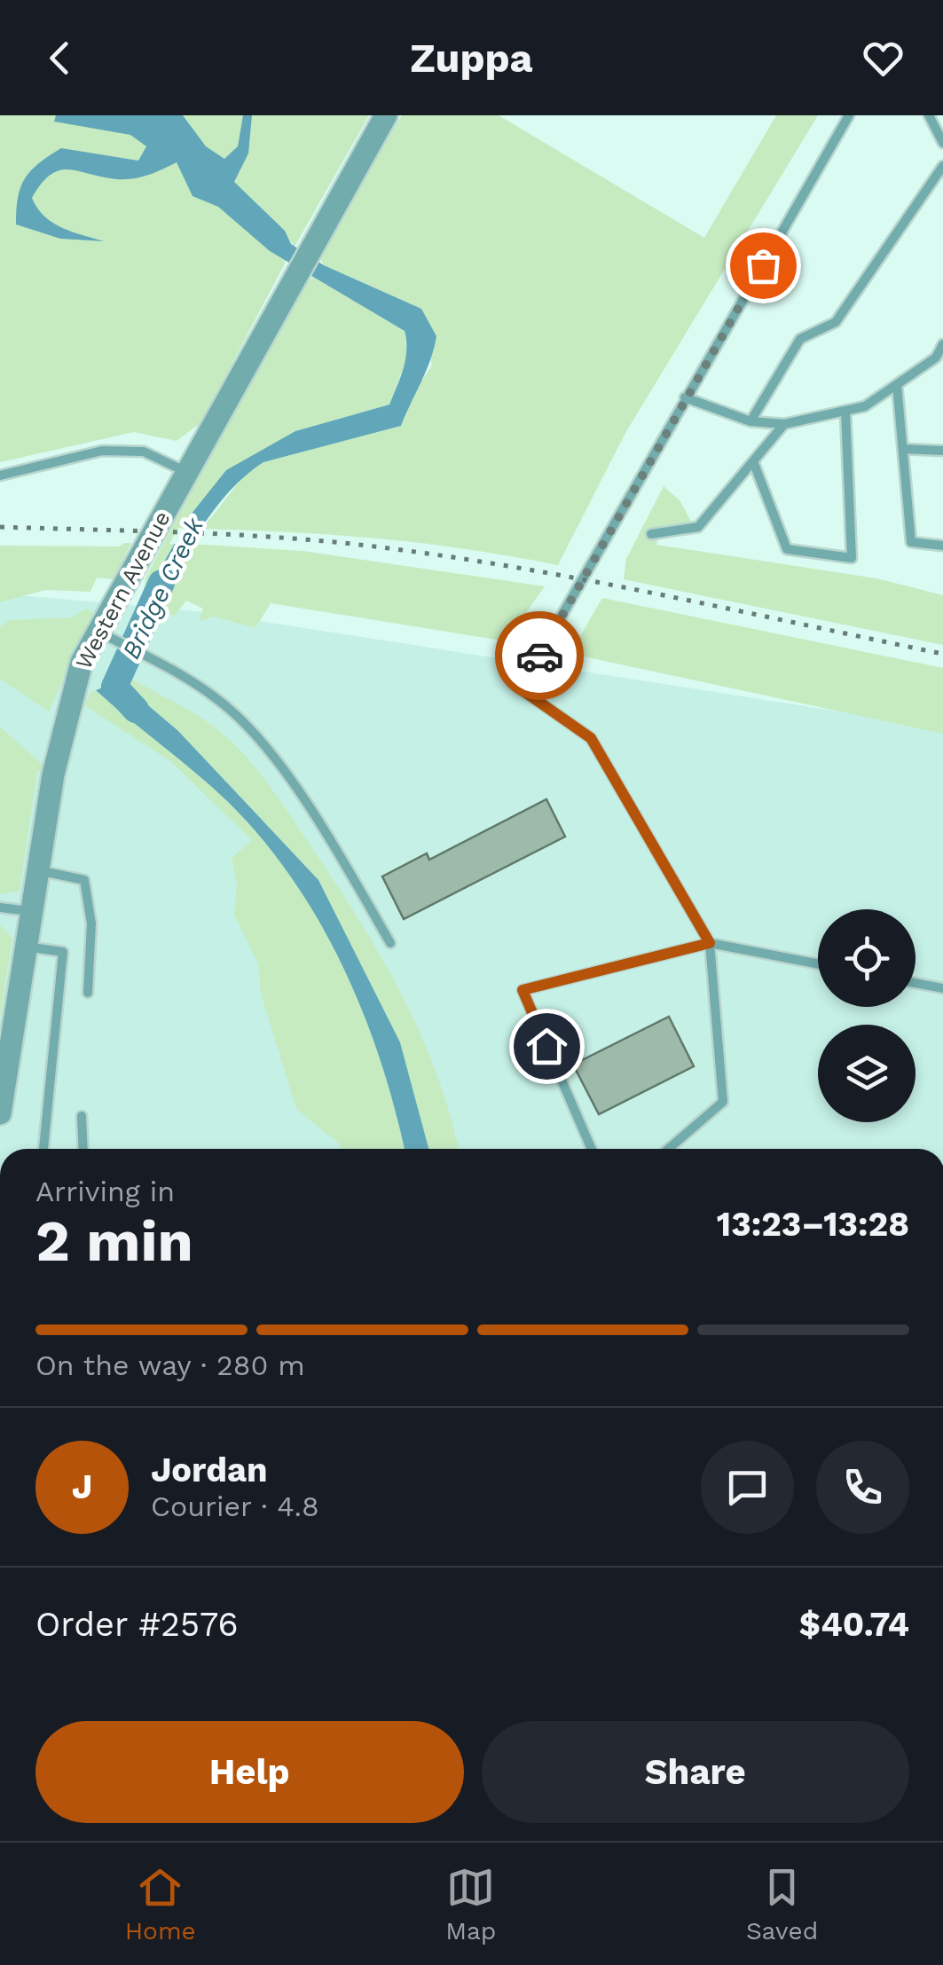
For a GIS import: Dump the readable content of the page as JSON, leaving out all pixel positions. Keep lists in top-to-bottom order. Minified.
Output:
{"streets":{"street":["Western Avenue"]},"water":["Bridge Creek"],"page":{"header":"Zuppa","heading":["2 min","Arriving in","13:23–13:28"],"panel":["Jordan","Courier · 4.8","Order #2576","$40.74"],"bar":"On the way · 280 m","round":"J","buttons":["Help","Share"],"tabs":["Home","Map","Saved"]}}
